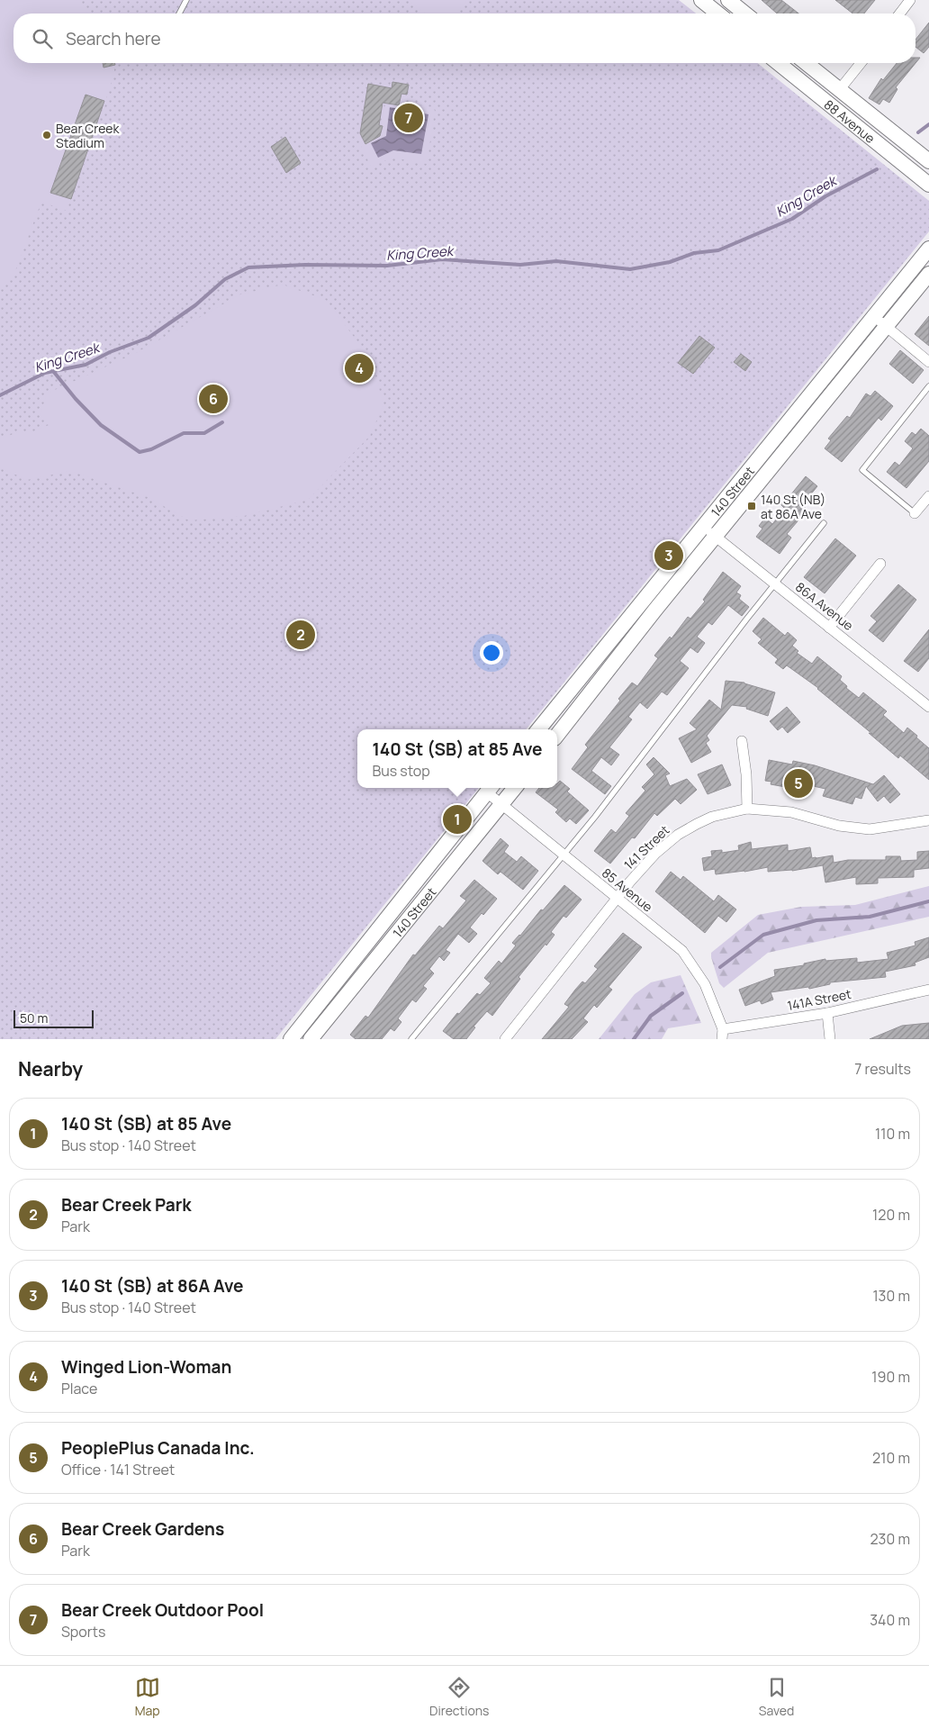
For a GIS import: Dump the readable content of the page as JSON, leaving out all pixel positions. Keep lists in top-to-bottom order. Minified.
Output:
{"streets":{"main road":["88 Avenue","140 Street"],"street":["86A Avenue","141 Street","85 Avenue","141A Street"]},"crossings":[["140 Street","86A Avenue"],["140 Street","85 Avenue"],["141 Street","85 Avenue"],["85 Avenue","141A Street"]],"water":["King Creek"],"places":{"other":["Bear Creek Stadium"],"transit":["140 St (NB) at 86A Ave"]},"scale_bar":"50 m","page":{"search":"Search here","pins":["7","4","6","3","2","5","1"],"popup":["140 St (SB) at 85 Ave","Bus stop"],"scale":"50 m","heading":["Nearby","7 results"],"list":[{"mark":"1","name":"140 St (SB) at 85 Ave","note":"Bus stop · 140 Street","value":"110 m"},{"mark":"2","name":"Bear Creek Park","note":"Park","value":"120 m"},{"mark":"3","name":"140 St (SB) at 86A Ave","note":"Bus stop · 140 Street","value":"130 m"},{"mark":"4","name":"Winged Lion-Woman","note":"Place","value":"190 m"},{"mark":"5","name":"PeoplePlus Canada Inc.","note":"Office · 141 Street","value":"210 m"},{"mark":"6","name":"Bear Creek Gardens","note":"Park","value":"230 m"},{"mark":"7","name":"Bear Creek Outdoor Pool","note":"Sports","value":"340 m"}],"nav":["Map","Directions","Saved"]}}
